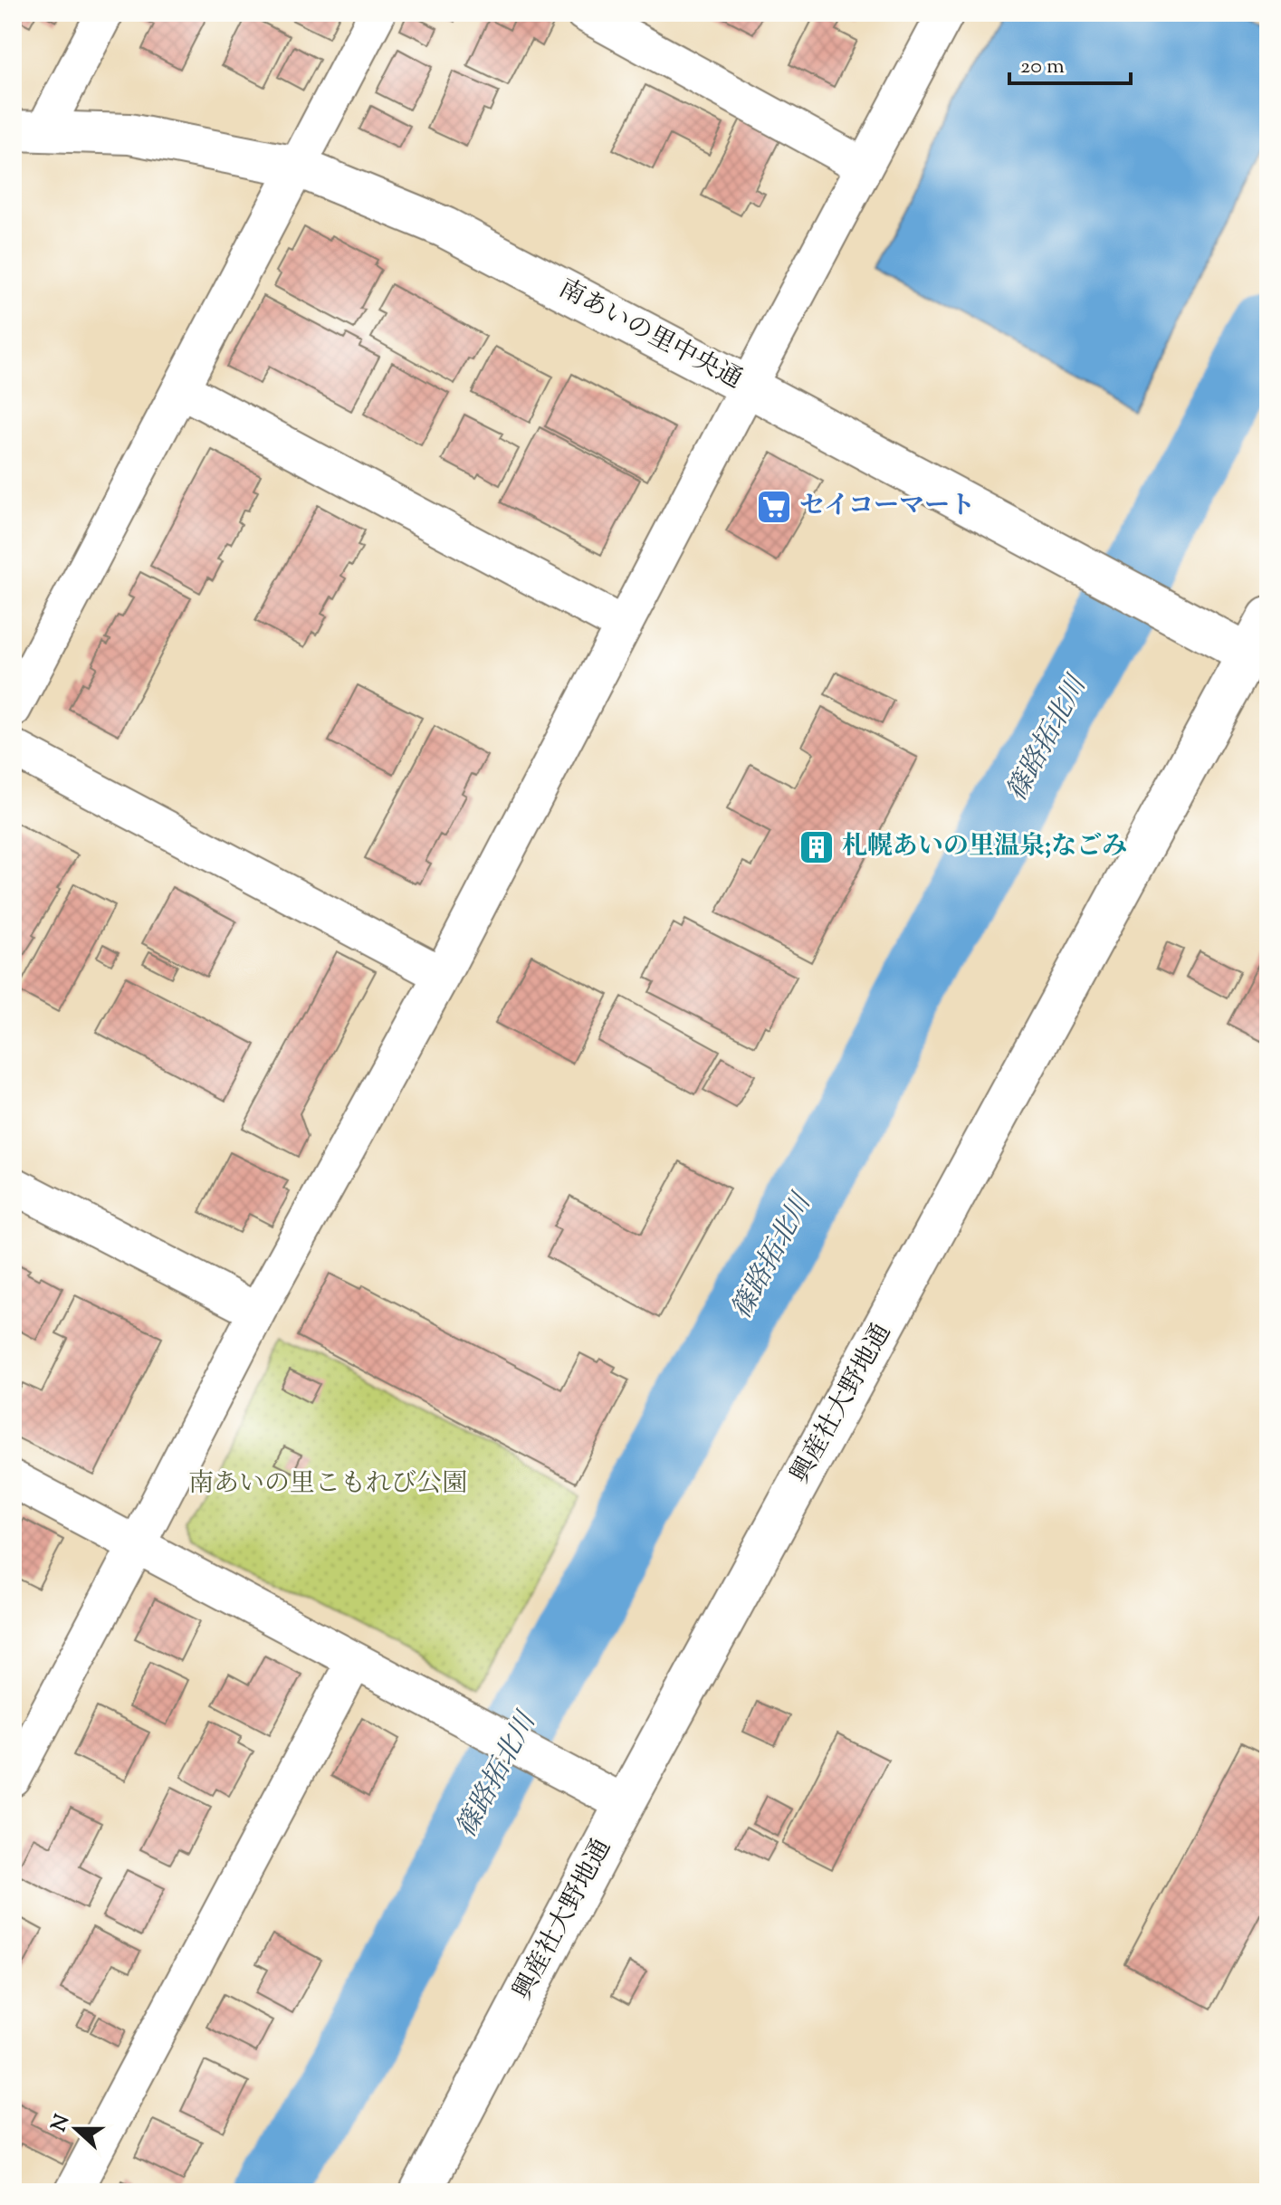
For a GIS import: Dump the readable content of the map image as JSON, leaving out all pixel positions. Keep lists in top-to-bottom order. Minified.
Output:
{"streets":{"street":["南あいの里中央通","興産社大野地通"]},"crossings":[["南あいの里中央通","興産社大野地通"]],"water":["篠路拓北川"],"parks":["南あいの里こもれび公園"],"places":{"supermarket":["セイコーマート"],"building":["札幌あいの里温泉;なごみ"]},"scale_bar":"20 m","north":"left"}
